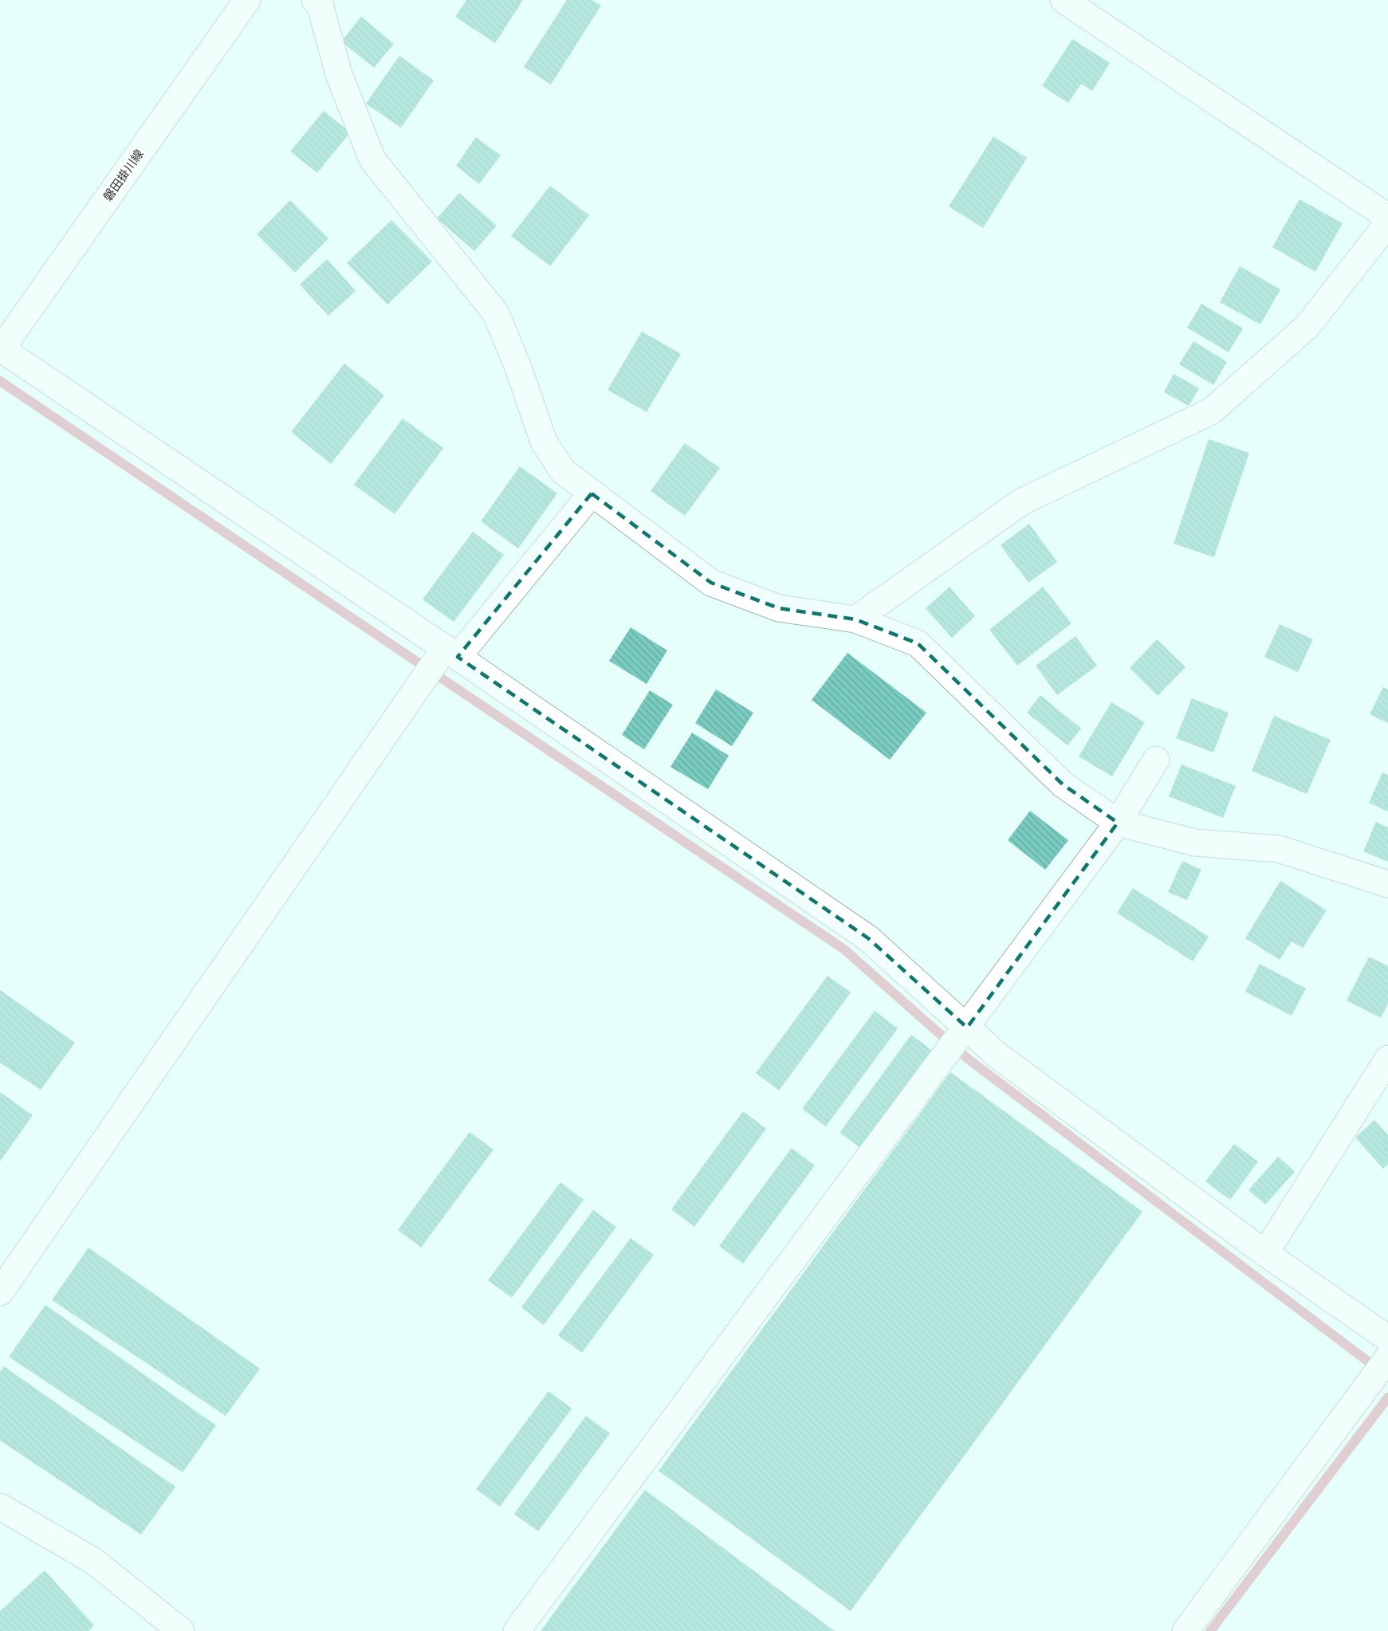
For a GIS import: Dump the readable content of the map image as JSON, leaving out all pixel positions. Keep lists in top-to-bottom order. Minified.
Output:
{"streets":{"street":["磐田掛川線"]}}
